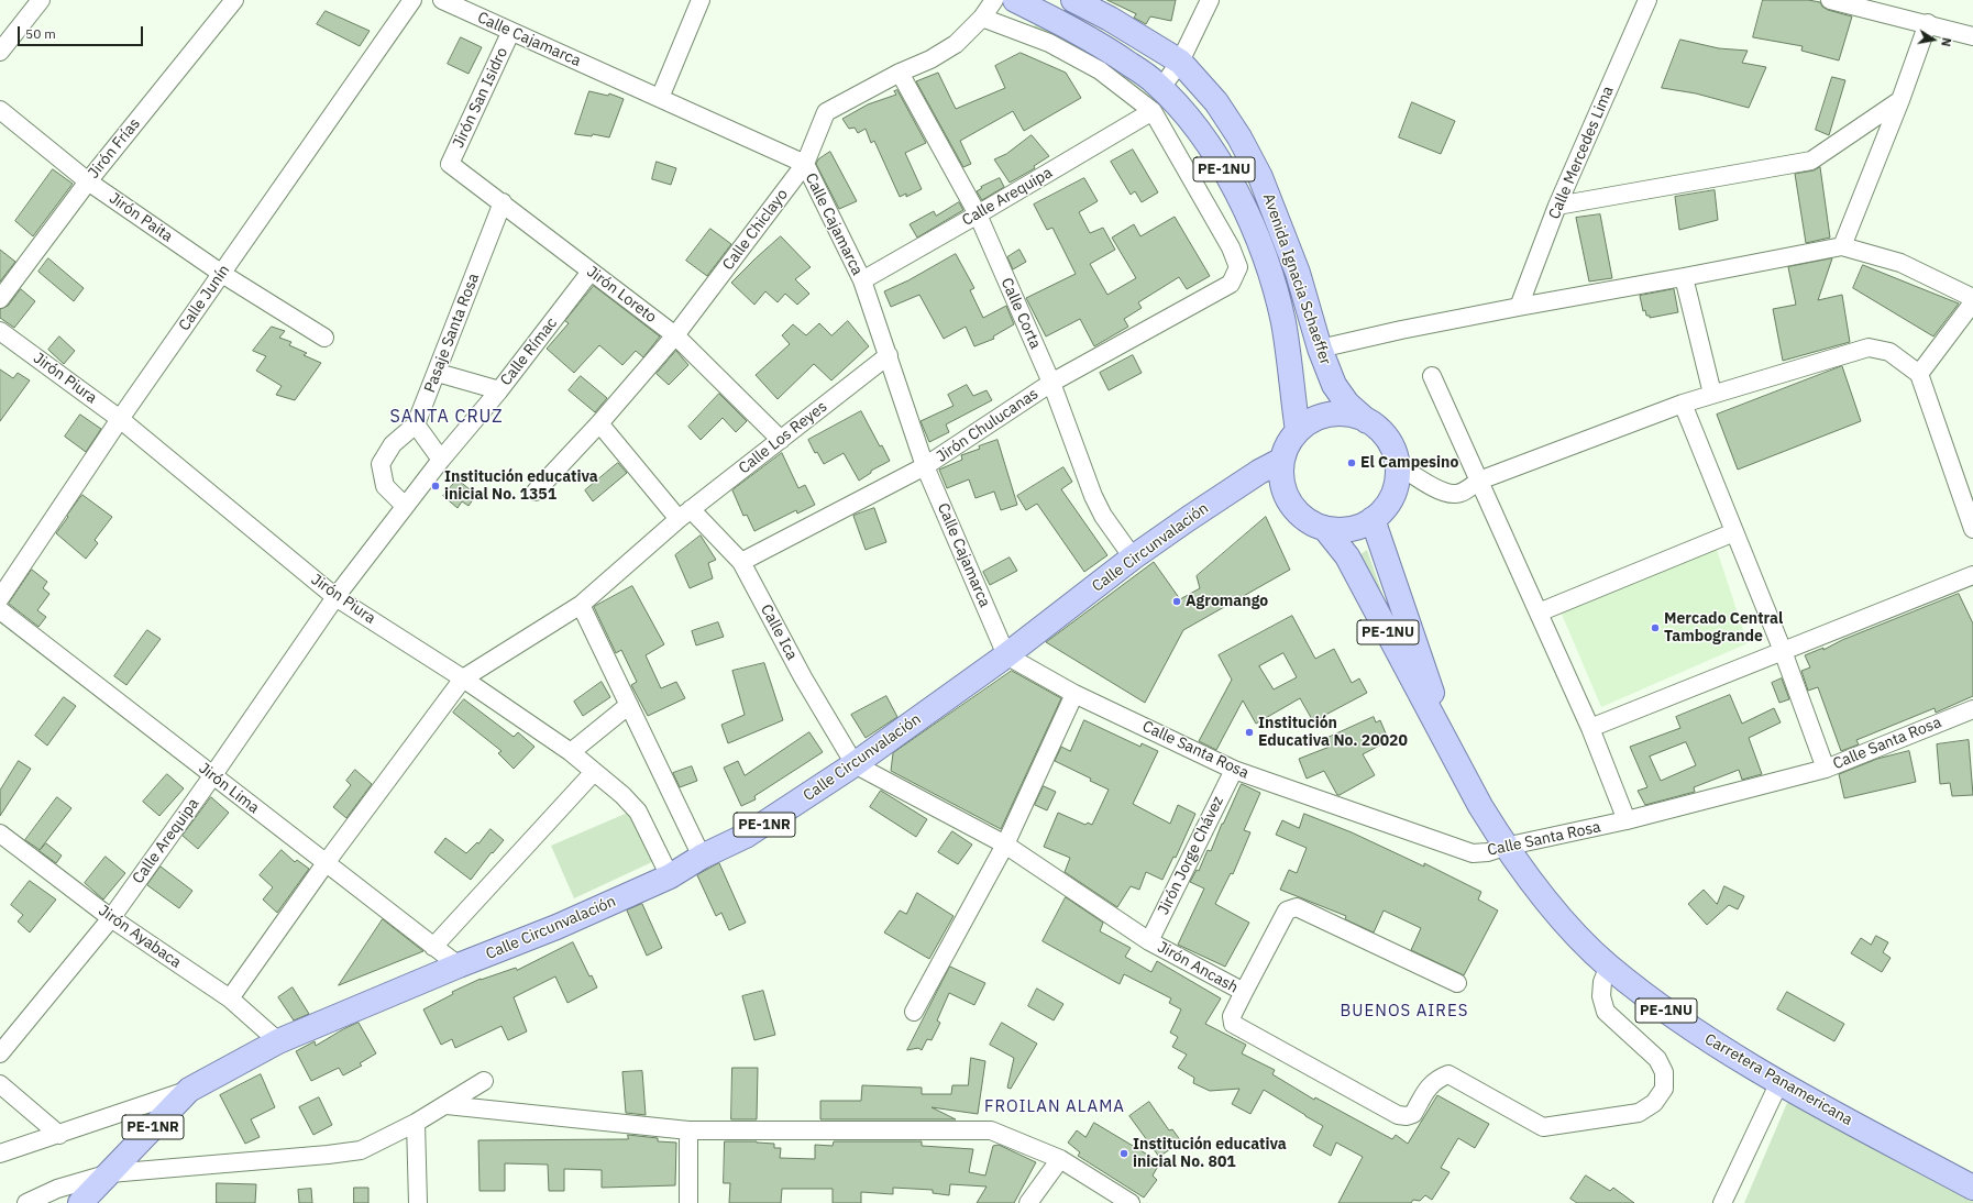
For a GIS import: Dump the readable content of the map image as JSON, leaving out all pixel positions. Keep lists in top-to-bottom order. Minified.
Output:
{"streets":{"main road":["PE-1NU","Avenida Ignacia Schaeffer","Calle Circunvalación","PE-1NR","Carretera Panamericana"],"street":["Calle Cajamarca","Jirón San Isidro","Jirón Frías","Calle Mercedes Lima","Calle Arequipa","Jirón Paita","Calle Chiclayo","Jirón Loreto","Calle Junín","Calle Corta","Pasaje Santa Rosa","Calle Rímac","Jirón Piura","Jirón Chulucanas","Calle Los Reyes","Calle Ica","Calle Santa Rosa","Jirón Lima","Jirón Jorge Chávez","Jirón Ayabaca","Jirón Ancash"]},"crossings":[["Calle Cajamarca","Jirón San Isidro"],["Calle Cajamarca","Calle Arequipa"],["Calle Cajamarca","Calle Chiclayo"],["Calle Cajamarca","Jirón Chulucanas"],["Calle Cajamarca","Calle Los Reyes"],["Calle Cajamarca","Calle Circunvalación"],["Calle Cajamarca","Calle Santa Rosa"],["Jirón San Isidro","Jirón Loreto"],["Jirón Frías","Jirón Paita"],["PE-1NU","Avenida Ignacia Schaeffer"],["PE-1NU","Calle Circunvalación"],["PE-1NU","Carretera Panamericana"],["Calle Arequipa","Calle Corta"],["Calle Arequipa","Calle Rímac"],["Calle Arequipa","Jirón Piura"],["Calle Arequipa","Jirón Chulucanas"],["Calle Arequipa","Jirón Lima"],["Calle Arequipa","Jirón Ayabaca"],["Jirón Paita","Calle Junín"],["Calle Chiclayo","Jirón Loreto"],["Calle Chiclayo","Calle Corta"],["Calle Chiclayo","Calle Ica"],["Avenida Ignacia Schaeffer","Calle Circunvalación"],["Jirón Loreto","Pasaje Santa Rosa"],["Jirón Loreto","Calle Rímac"],["Jirón Loreto","Calle Los Reyes"],["Calle Junín","Jirón Piura"],["Calle Corta","Jirón Chulucanas"],["Calle Corta","Calle Circunvalación"],["Calle Rímac","Jirón Piura"],["Jirón Piura","Calle Los Reyes"],["Jirón Piura","Calle Circunvalación"],["Jirón Chulucanas","Calle Ica"],["Calle Los Reyes","Calle Ica"],["Calle Circunvalación","Calle Ica"],["Calle Circunvalación","Calle Santa Rosa"],["Calle Circunvalación","Jirón Lima"],["Calle Circunvalación","PE-1NR"],["Calle Circunvalación","Jirón Ayabaca"],["Calle Circunvalación","Jirón Ancash"],["Calle Ica","Jirón Ancash"],["Calle Santa Rosa","Jirón Jorge Chávez"],["Calle Santa Rosa","Carretera Panamericana"],["Jirón Jorge Chávez","Jirón Ancash"],["Jirón Ancash","Carretera Panamericana"]],"districts":["SANTA CRUZ","BUENOS AIRES","FROILAN ALAMA"],"places":["El Campesino","Institución educativa inicial No. 1351","Agromango","Mercado Central Tambogrande","Institución Educativa No. 20020","Institución educativa inicial No. 801"],"scale_bar":"50 m","north":"right"}
